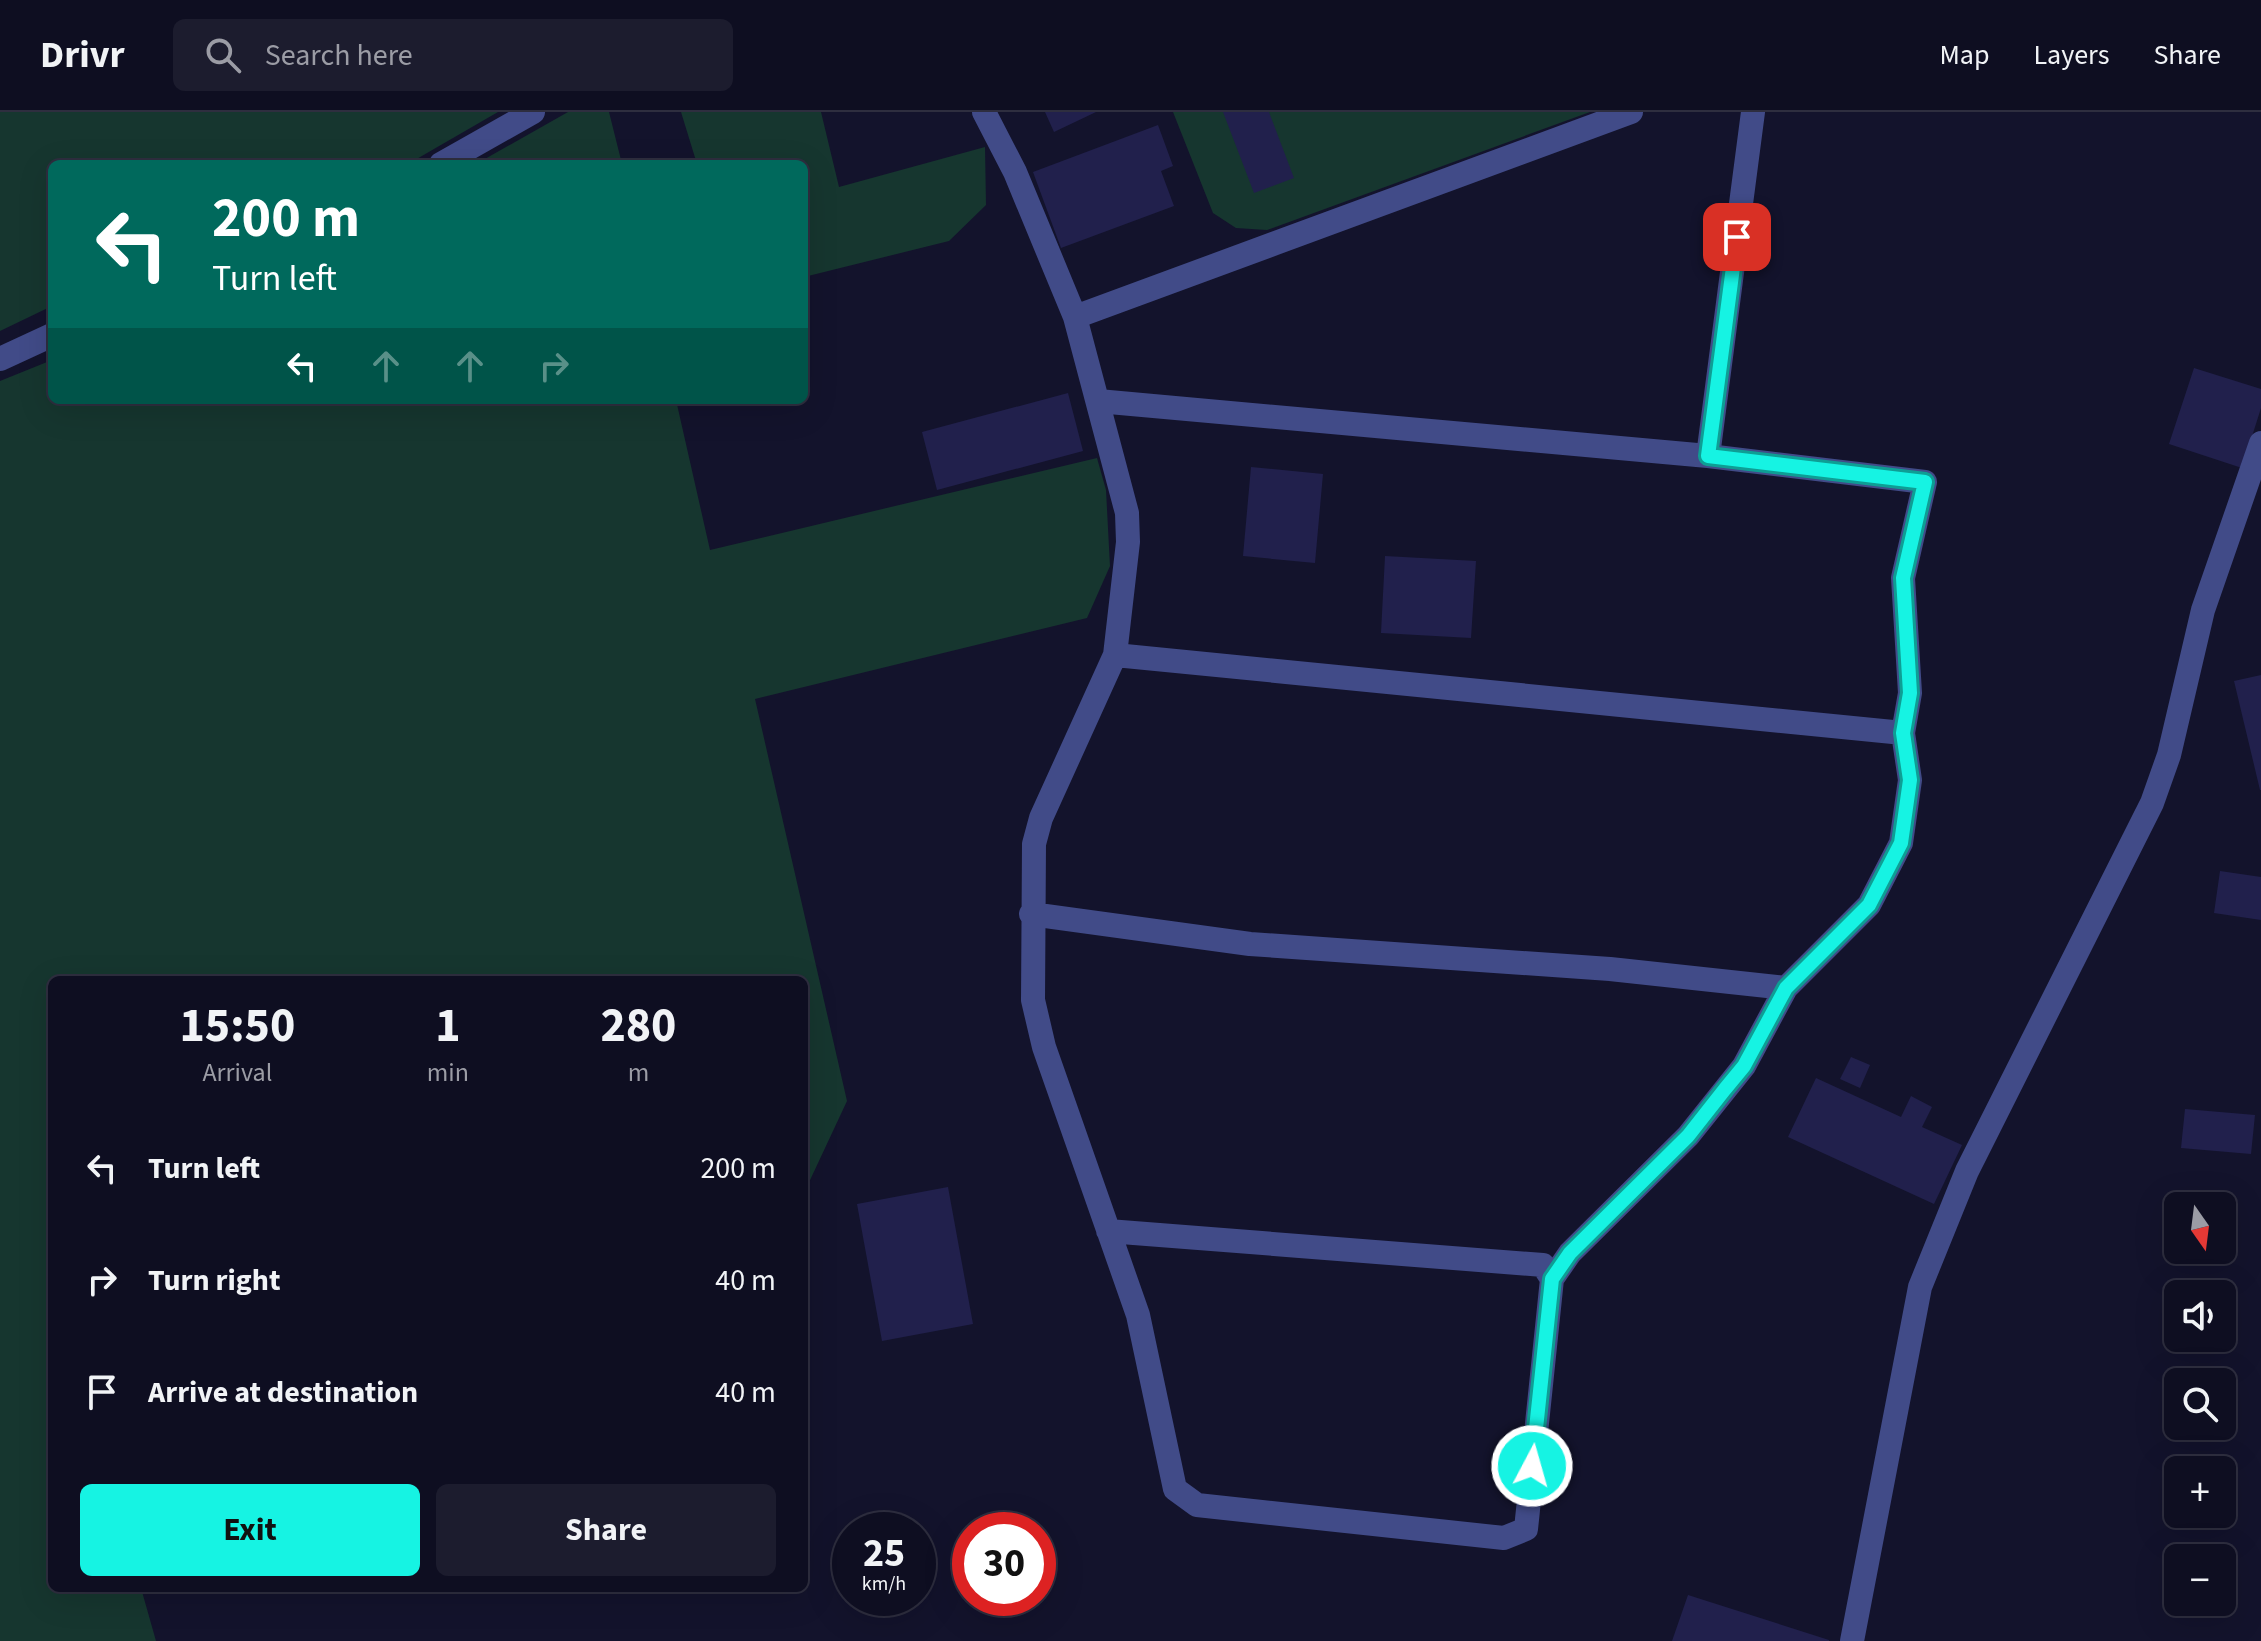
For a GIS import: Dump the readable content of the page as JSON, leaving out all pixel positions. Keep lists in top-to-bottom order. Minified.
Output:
{"north":"bottom","page":{"header":"Drivr","search":"Search here","nav":["Map","Layers","Share"],"turn":["200 m","Turn left"],"eta":["15:50","Arrival","1","min","280","m"],"list":[{"name":"Turn left","value":"200 m"},{"name":"Turn right","value":"40 m"},{"name":"Arrive at destination","value":"40 m"}],"map_buttons":["+","−"],"buttons":["Exit","Share"],"speed":"25 km/h","limit":"30"}}
